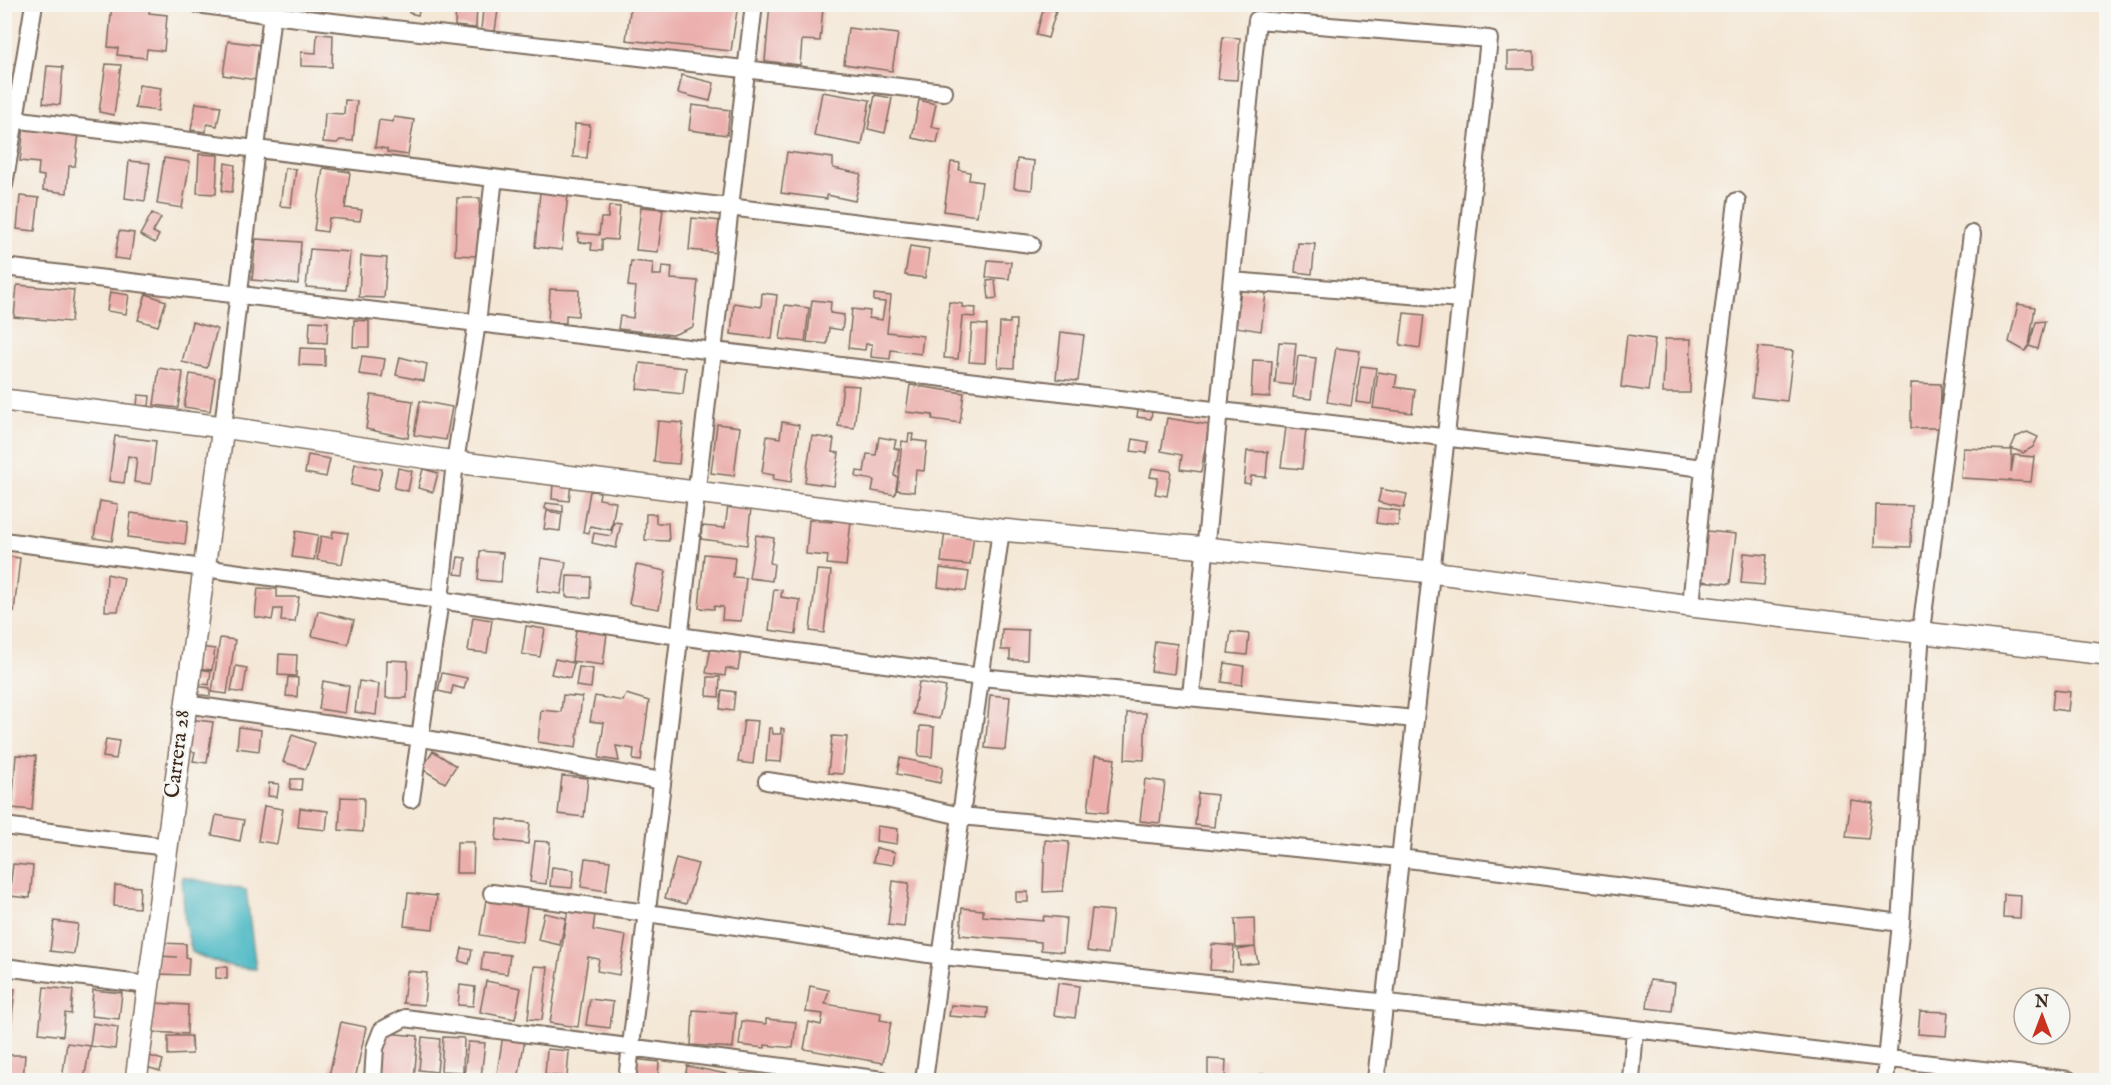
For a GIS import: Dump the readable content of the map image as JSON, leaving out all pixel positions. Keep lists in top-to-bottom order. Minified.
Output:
{"streets":{"street":["Carrera 28"]},"north":"top"}
